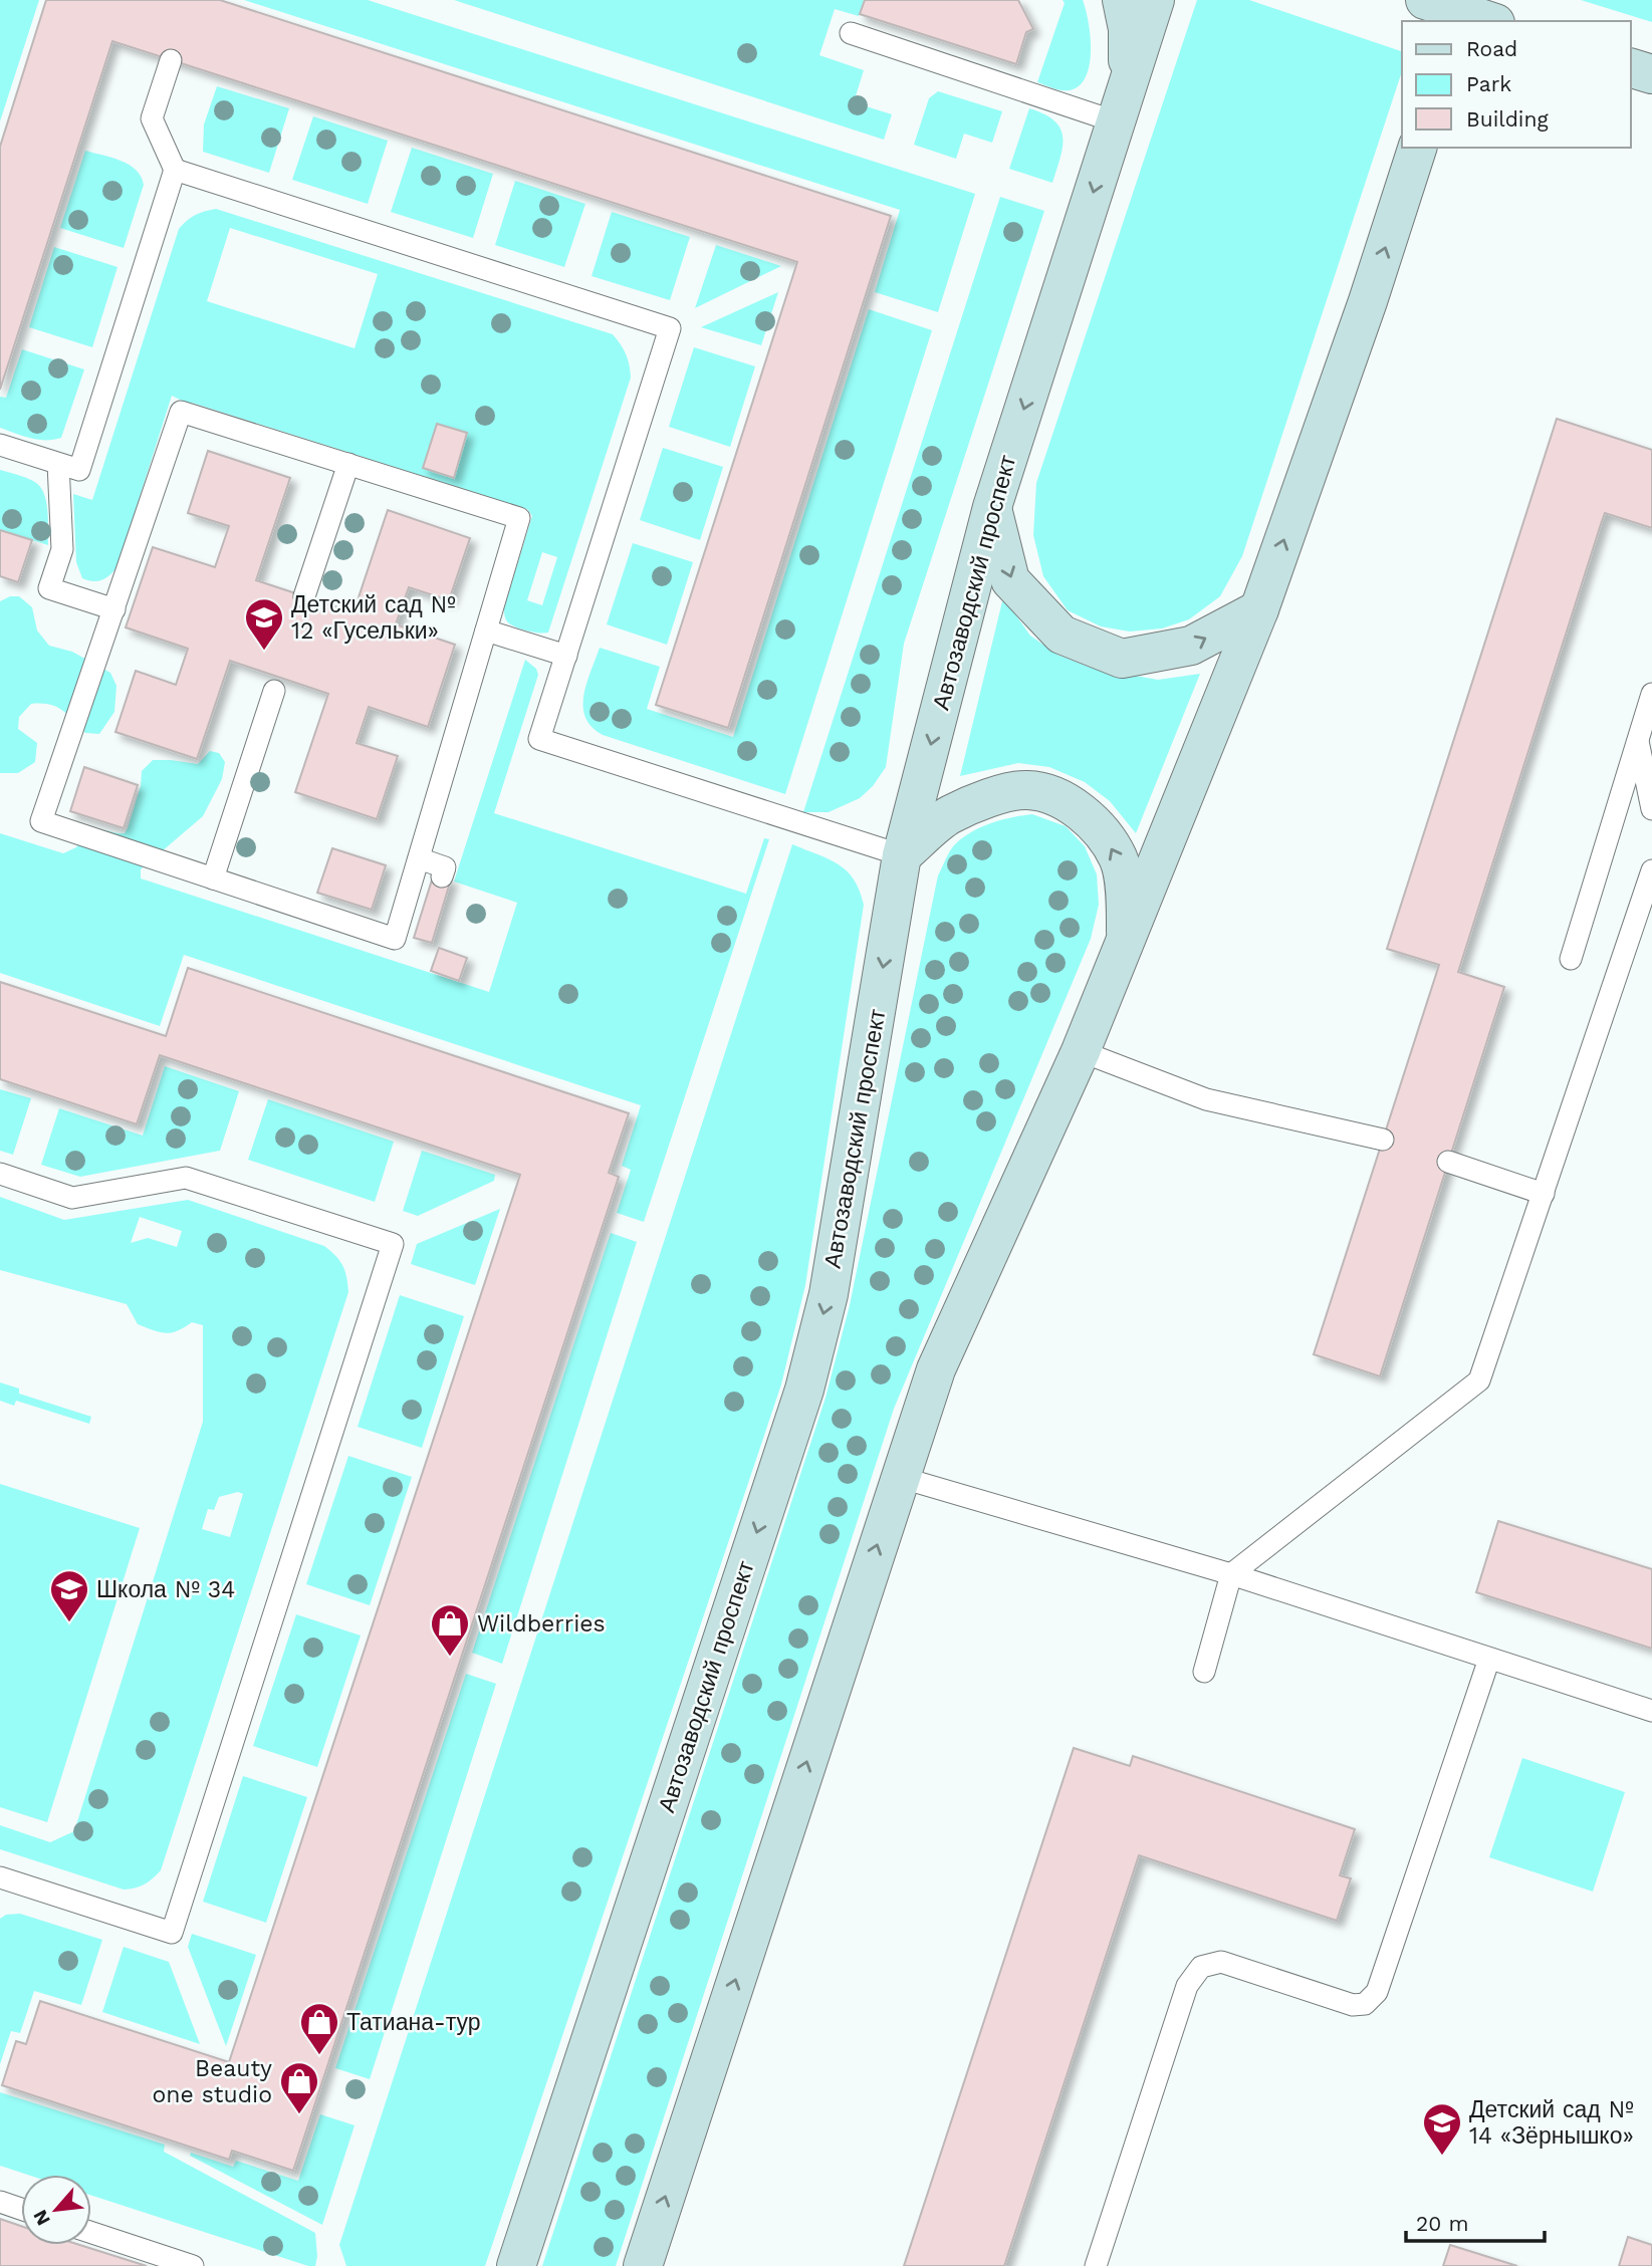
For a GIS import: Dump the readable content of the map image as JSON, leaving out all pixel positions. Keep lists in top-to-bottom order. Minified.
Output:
{"streets":{"street":["Автозаводский проспект"]},"places":{"school or university":["Детский сад № 12 «Гусельки»","Школа № 34","Детский сад № 14 «Зёрнышко»"],"shop":["Wildberries","Татиана-тур","Beauty one studio"]},"legend":["Road","Park","Building"],"scale_bar":"20 m","north":"bottom left"}
